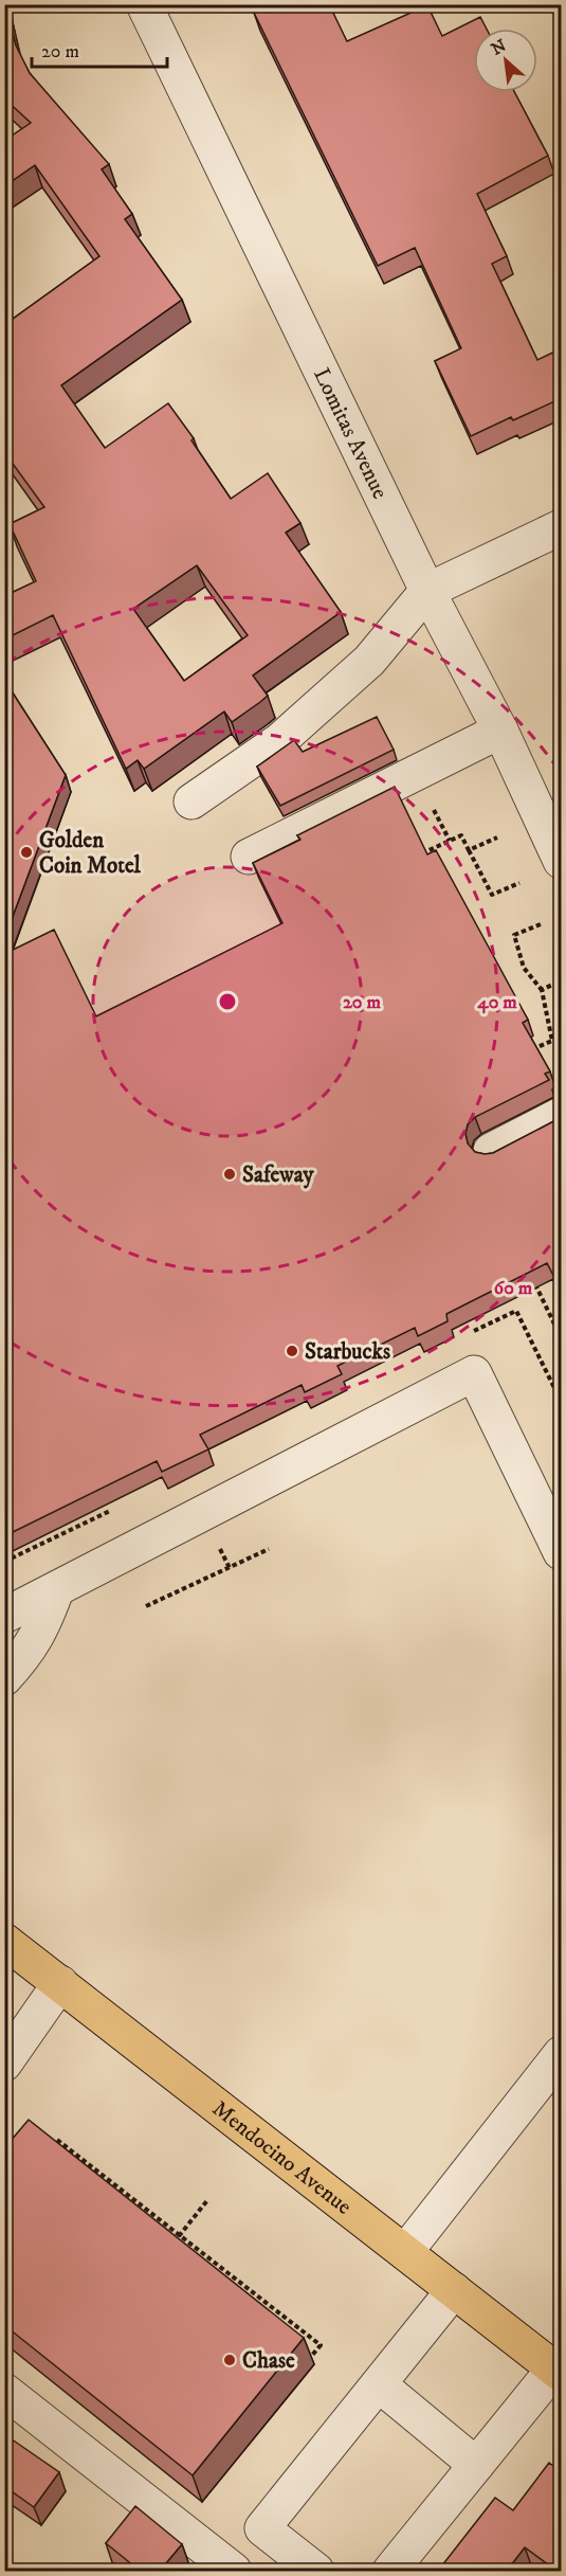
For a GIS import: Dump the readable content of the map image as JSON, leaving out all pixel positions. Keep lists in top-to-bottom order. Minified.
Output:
{"streets":{"main road":["Mendocino Avenue"],"street":["Lomitas Avenue"]},"places":["Golden Coin Motel","Safeway","Starbucks","Chase"],"scale_bar":"20 m","north":"top left","rings":["20 m","40 m","60 m"]}
